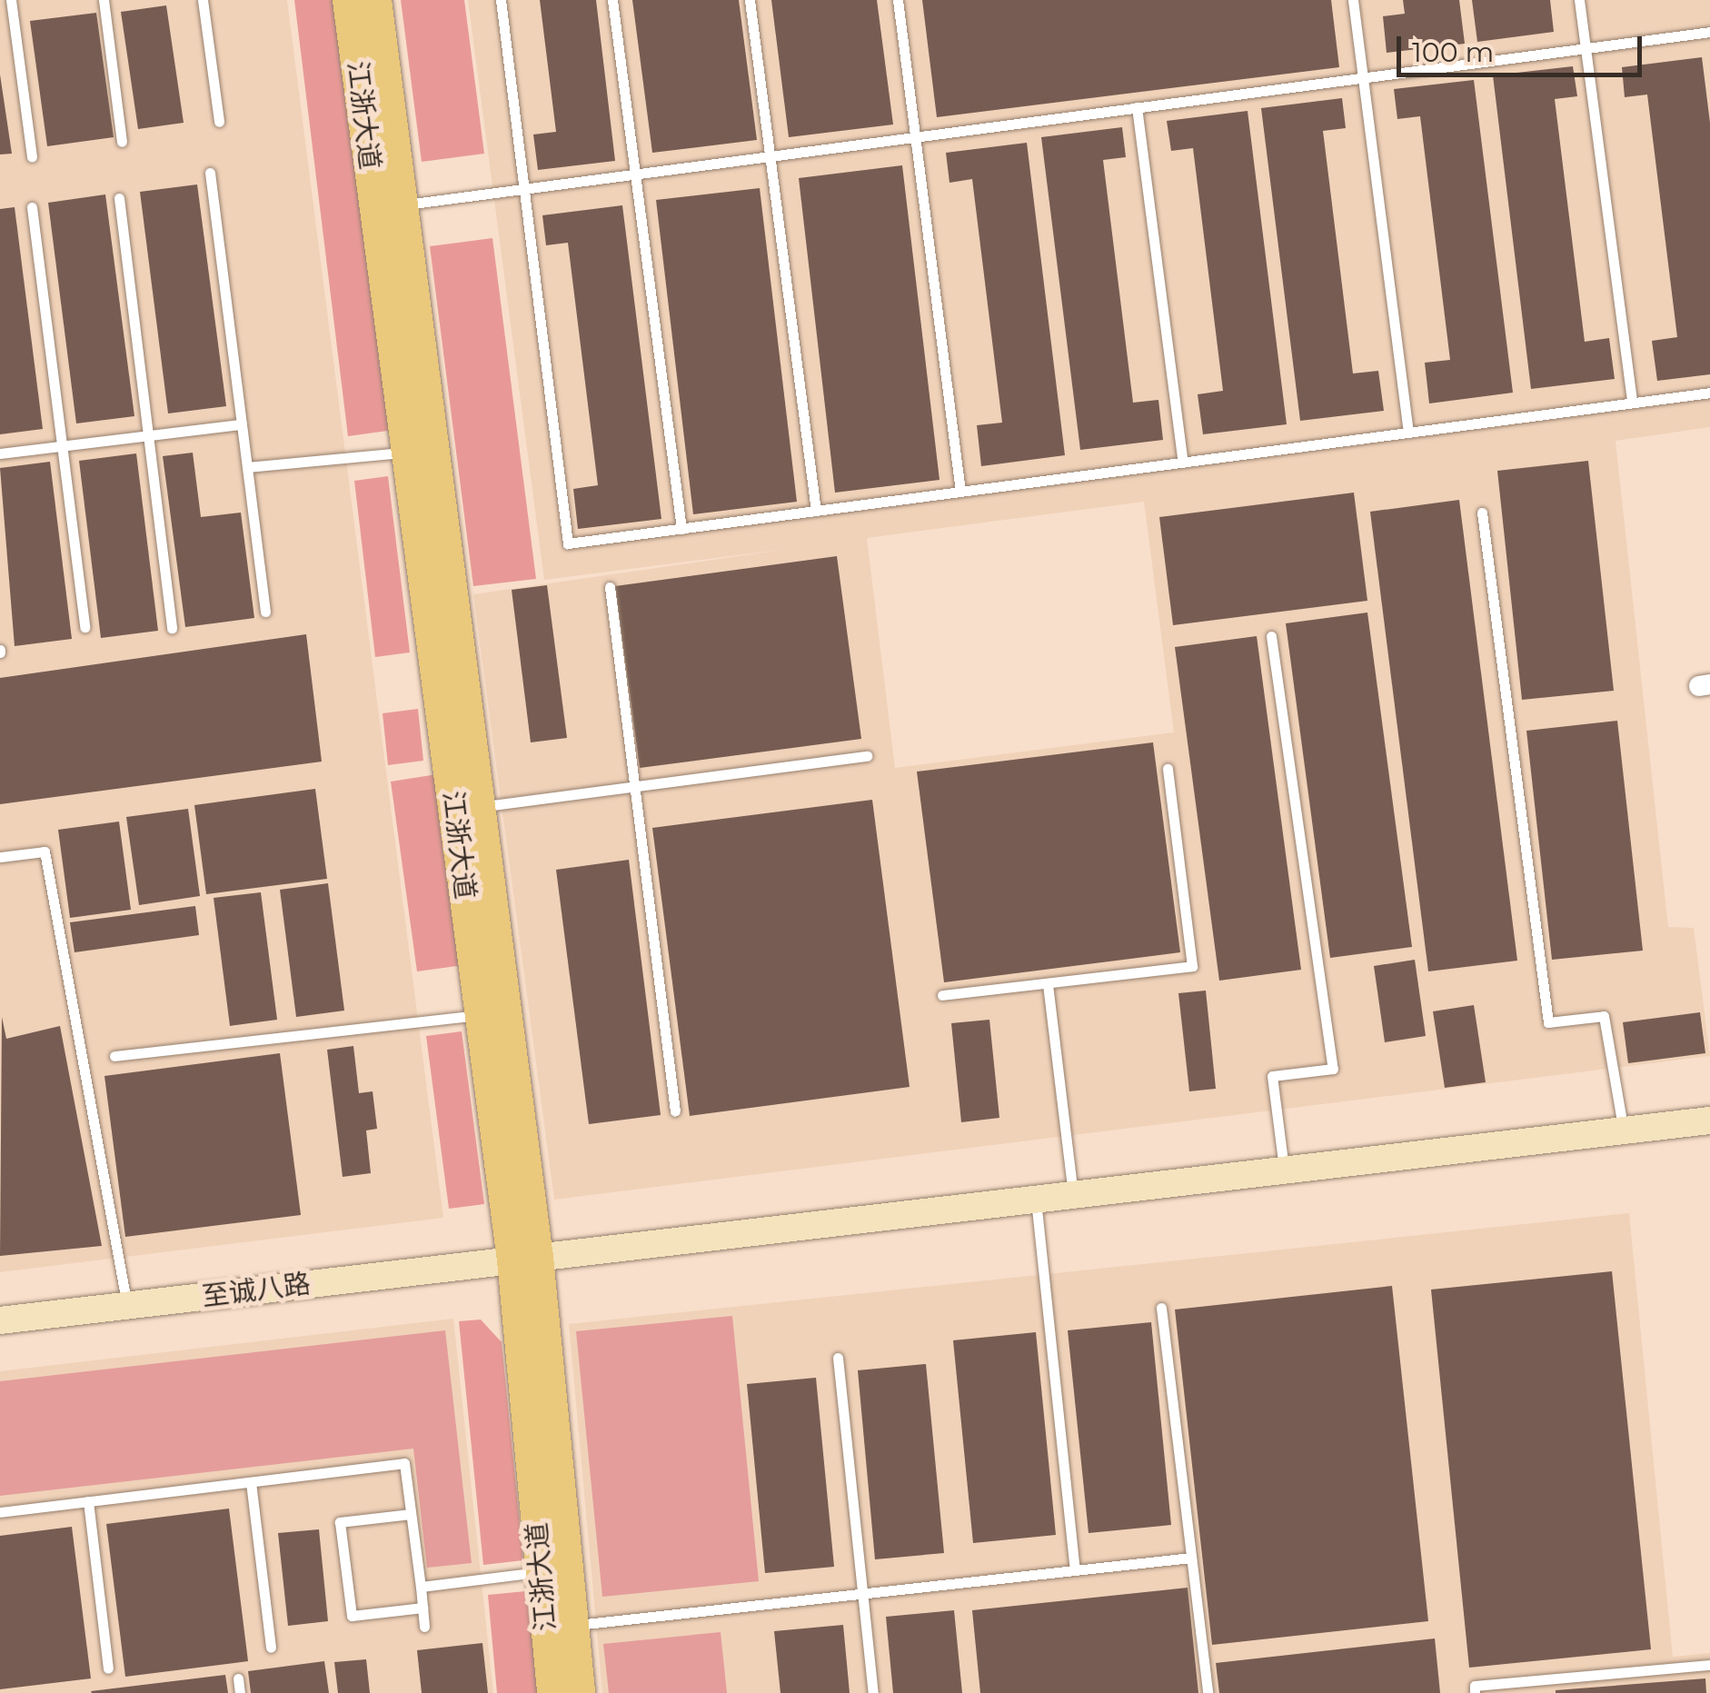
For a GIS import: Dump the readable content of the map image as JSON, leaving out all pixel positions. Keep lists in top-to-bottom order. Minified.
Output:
{"streets":{"main road":["江浙大道","至诚八路"]},"crossings":[["江浙大道","至诚八路"]],"scale_bar":"100 m"}
